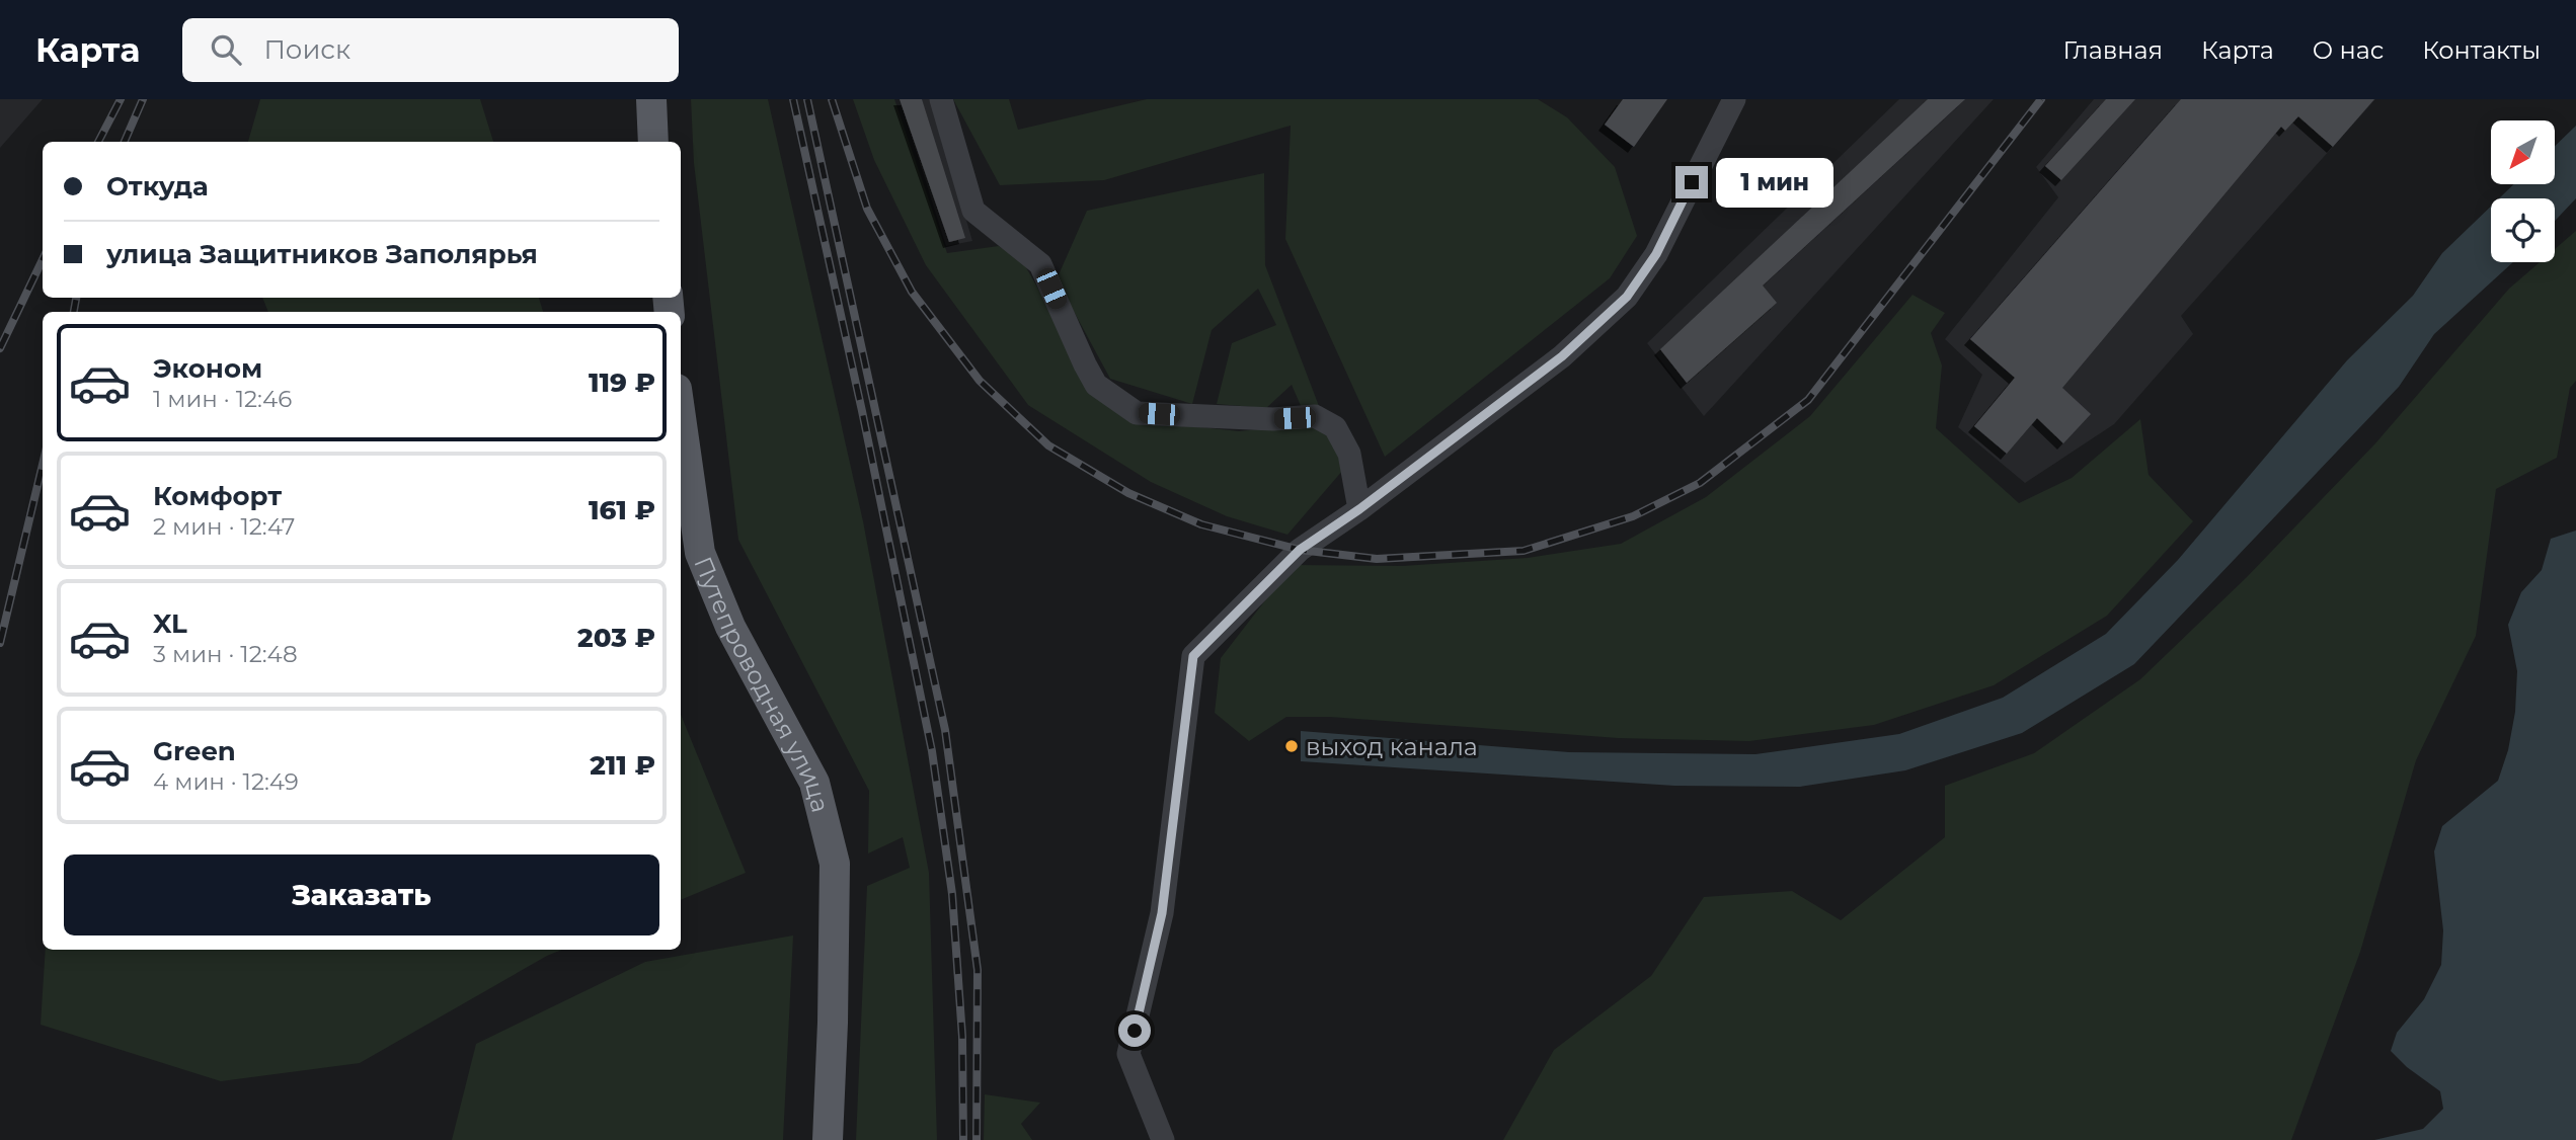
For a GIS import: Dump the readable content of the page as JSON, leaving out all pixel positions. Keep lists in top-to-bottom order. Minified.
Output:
{"streets":{"main road":["Путепроводная улица"]},"places":["выход канала"],"north":"bottom left","page":{"header":"Карта","search":"Поиск","nav":["Главная","Карта","О нас","Контакты"],"banner":["Откуда","улица Защитников Заполярья"],"bubble":"1 мин","list":[{"name":"Эконом","note":"1 мин · 12:46","value":"119 ₽"},{"name":"Комфорт","note":"2 мин · 12:47","value":"161 ₽"},{"name":"XL","note":"3 мин · 12:48","value":"203 ₽"},{"name":"Green","note":"4 мин · 12:49","value":"211 ₽"}],"buttons":"Заказать"}}
